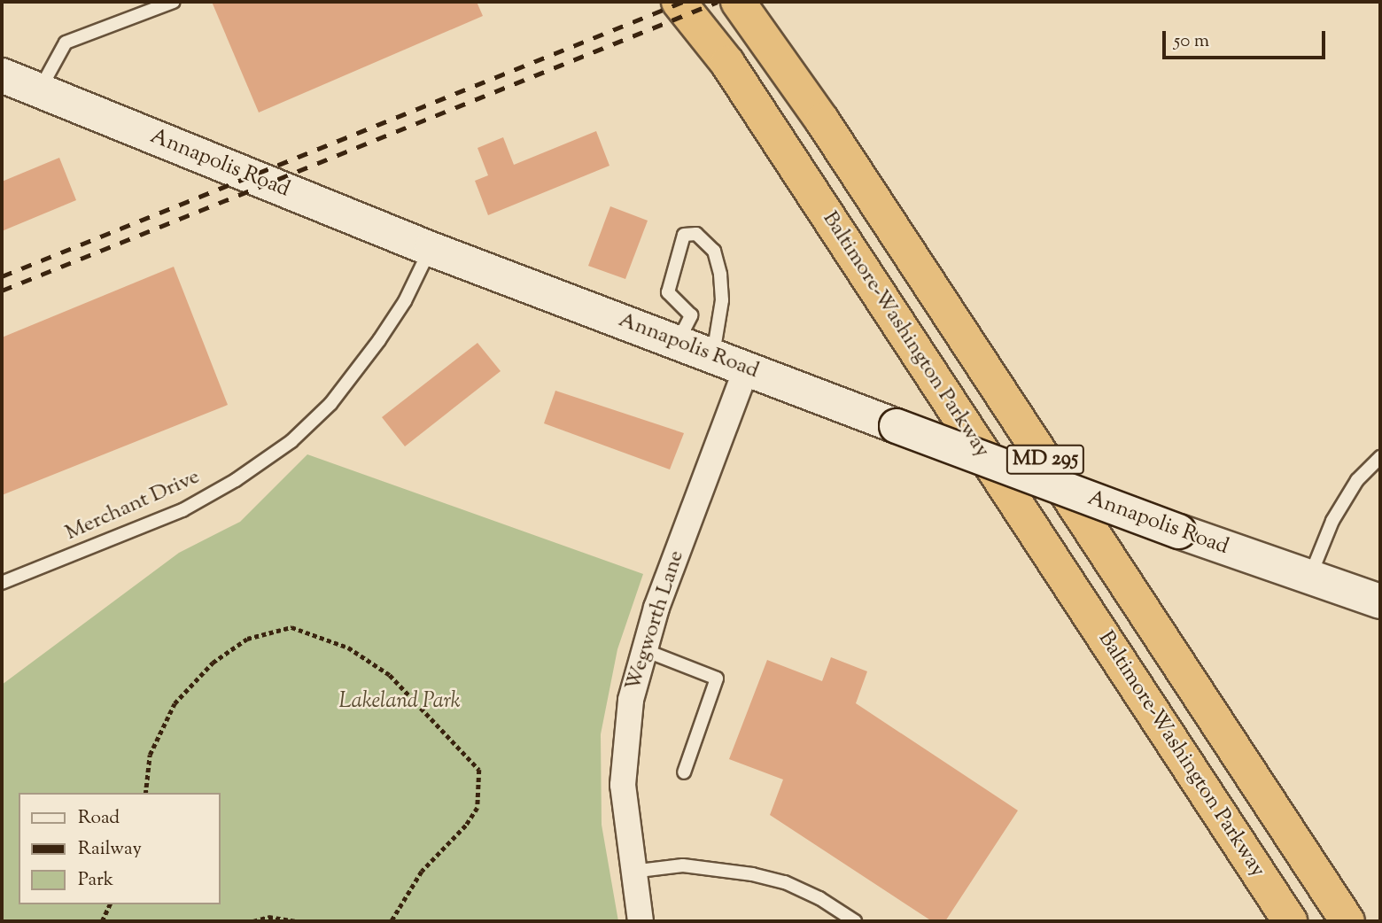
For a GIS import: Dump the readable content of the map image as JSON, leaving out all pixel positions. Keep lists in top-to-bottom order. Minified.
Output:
{"streets":{"highway":["Baltimore-Washington Parkway","MD 295"],"main road":["Annapolis Road"],"street":["Wegworth Lane"],"lane":["Merchant Drive"]},"crossings":[["Annapolis Road","Merchant Drive"],["Annapolis Road","Wegworth Lane"]],"parks":["Lakeland Park"],"legend":["Road","Railway","Park"],"scale_bar":"50 m"}
